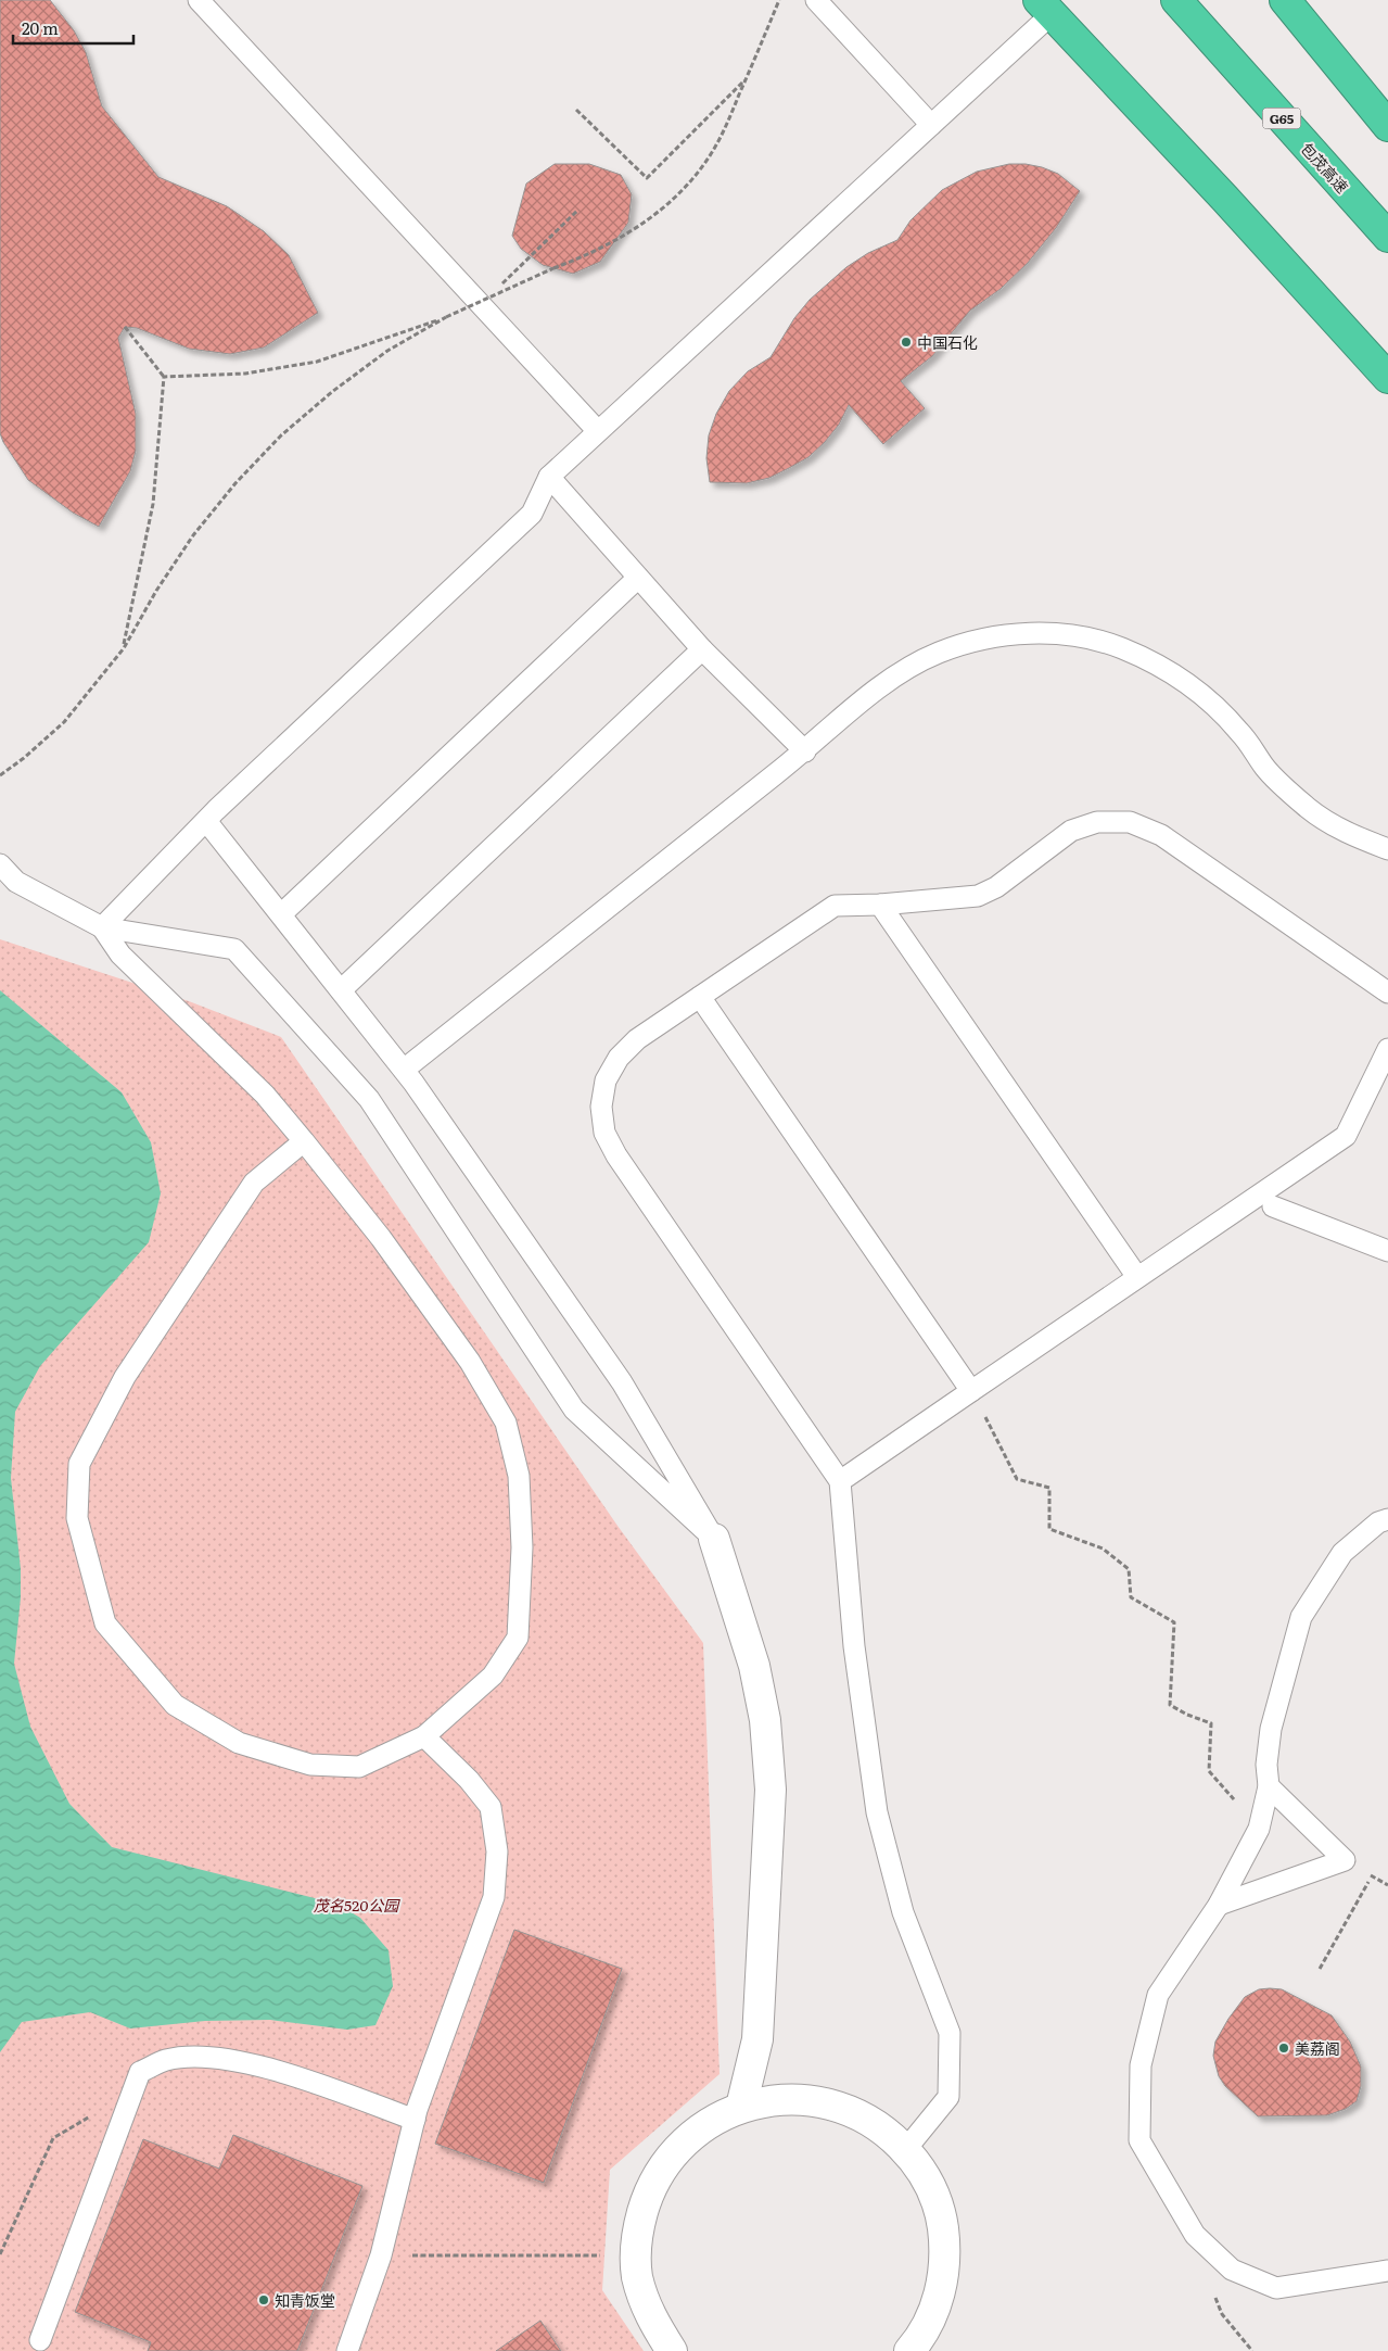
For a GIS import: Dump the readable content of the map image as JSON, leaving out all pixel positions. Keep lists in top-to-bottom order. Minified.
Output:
{"streets":{"highway":["G65","包茂高速"]},"parks":["茂名520公园"],"places":["中国石化","美荔阁","知青饭堂"],"scale_bar":"20 m"}
